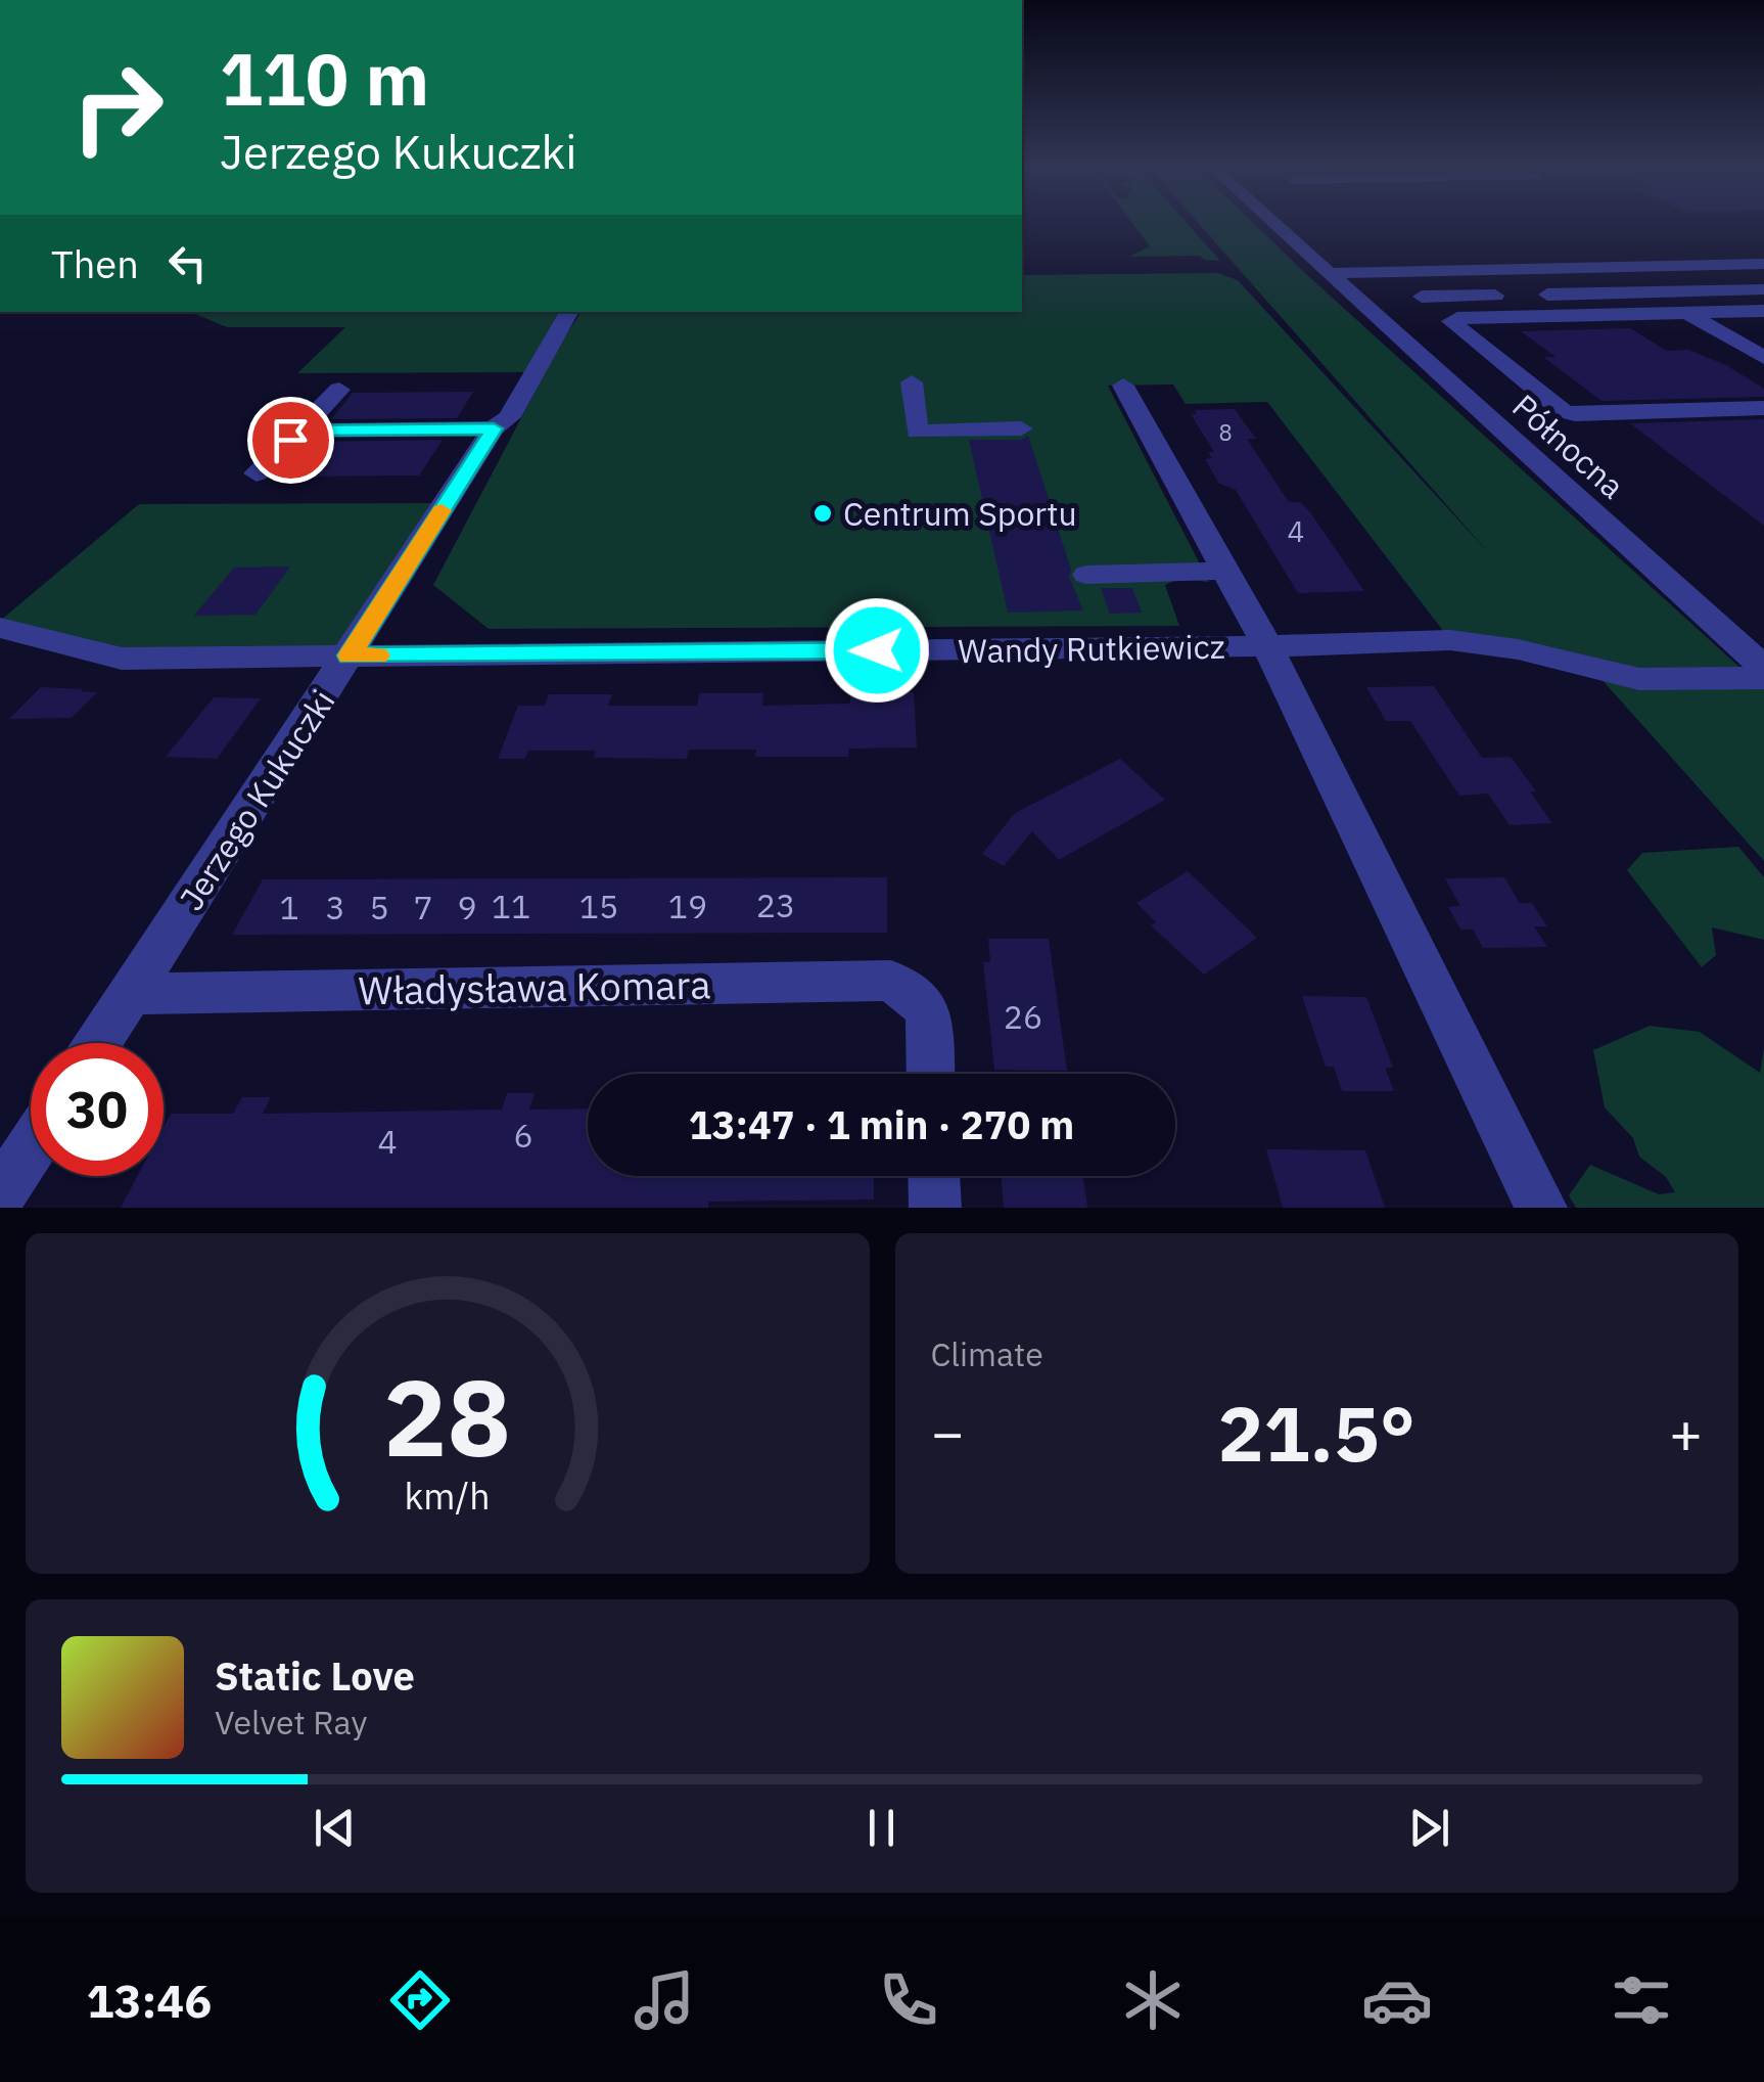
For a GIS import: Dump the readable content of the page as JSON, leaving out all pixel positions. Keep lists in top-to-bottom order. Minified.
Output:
{"streets":{"street":["Północna","Wandy Rutkiewicz","Jerzego Kukuczki","Władysława Komara"]},"crossings":[["Wandy Rutkiewicz","Jerzego Kukuczki"],["Jerzego Kukuczki","Władysława Komara"]],"places":["Centrum Sportu"],"house_numbers":["8","4","23","11","15","19","1","3","5","7","9","26","6","4"],"page":{"turn":["110 m","Jerzego Kukuczki"],"then":"Then","limit":"30","trip":"13:47 · 1 min · 270 m","tile":"Climate","heat":["−","21.5°","+"],"song":["Static Love","Velvet Ray"],"tabs":"13:46","gauge":["28","km/h"]}}
